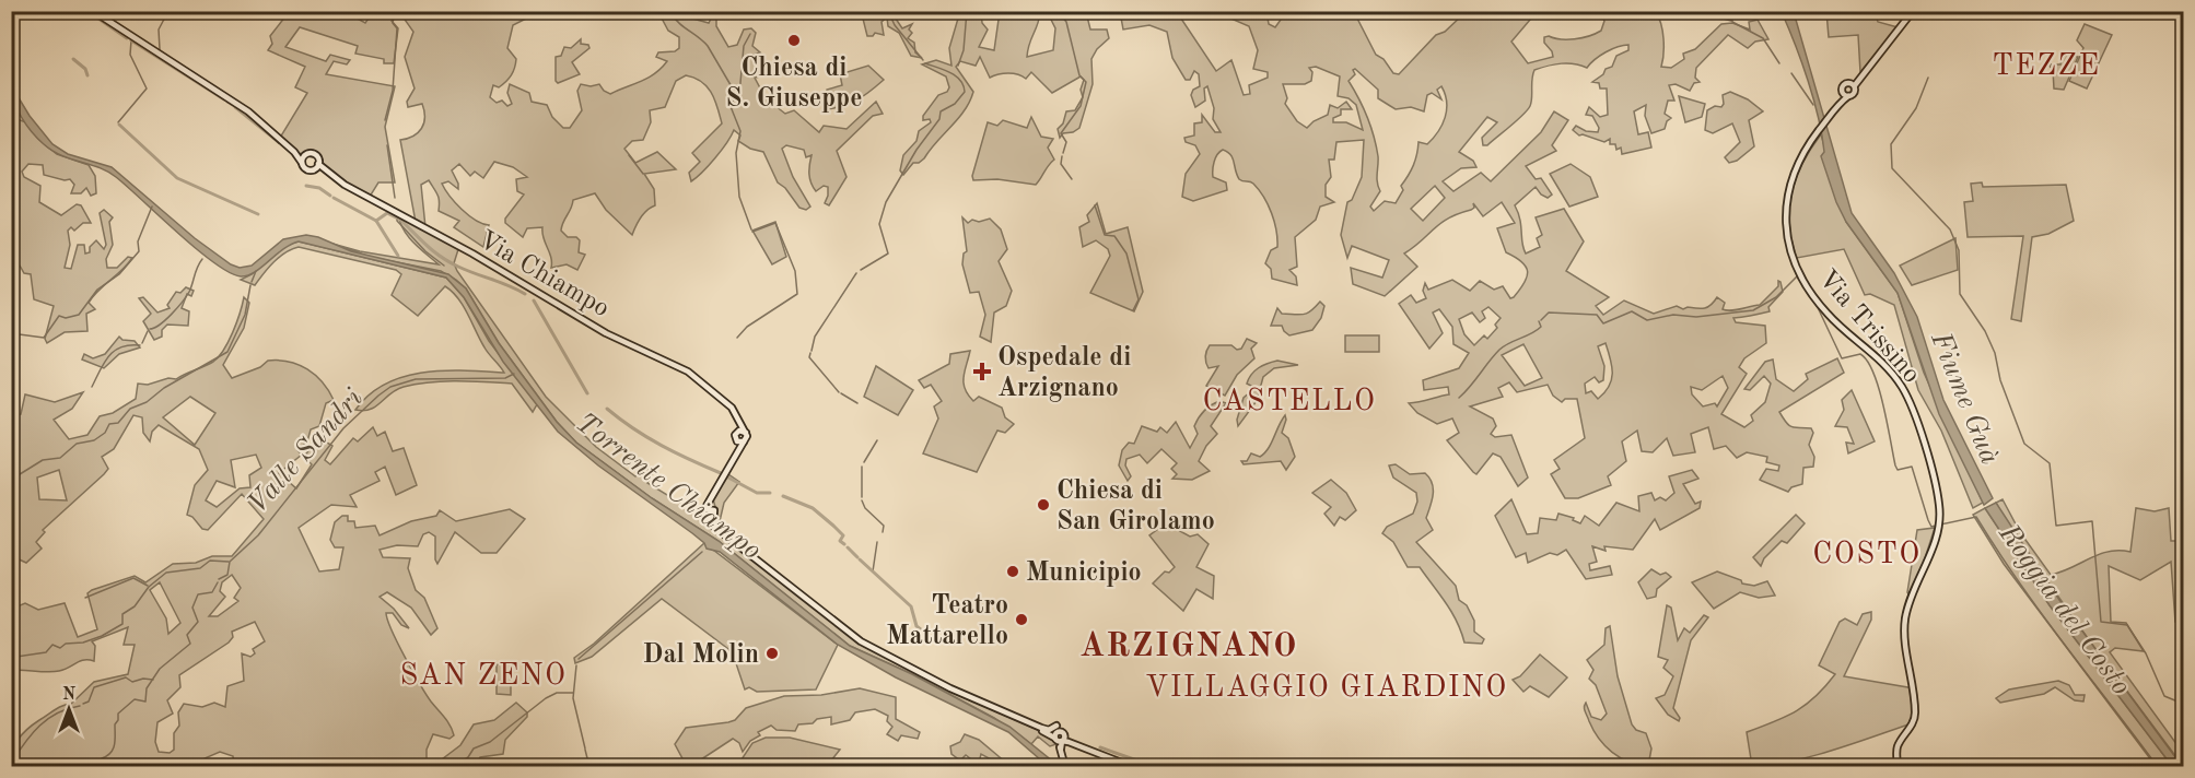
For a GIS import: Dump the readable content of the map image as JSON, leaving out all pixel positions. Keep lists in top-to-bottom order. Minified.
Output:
{"streets":{"main road":["Via Chiampo","Via Trissino"]},"districts":["TEZZE","CASTELLO","COSTO","ARZIGNANO","SAN ZENO","VILLAGGIO GIARDINO"],"water":["Fiume Guà","Valle Sandri","Torrente Chiampo","Roggia del Costo"],"places":{"other":["Chiesa di S. Giuseppe","Chiesa di San Girolamo","Municipio","Teatro Mattarello","Dal Molin"],"health":["Ospedale di Arzignano"]},"north":"top"}
